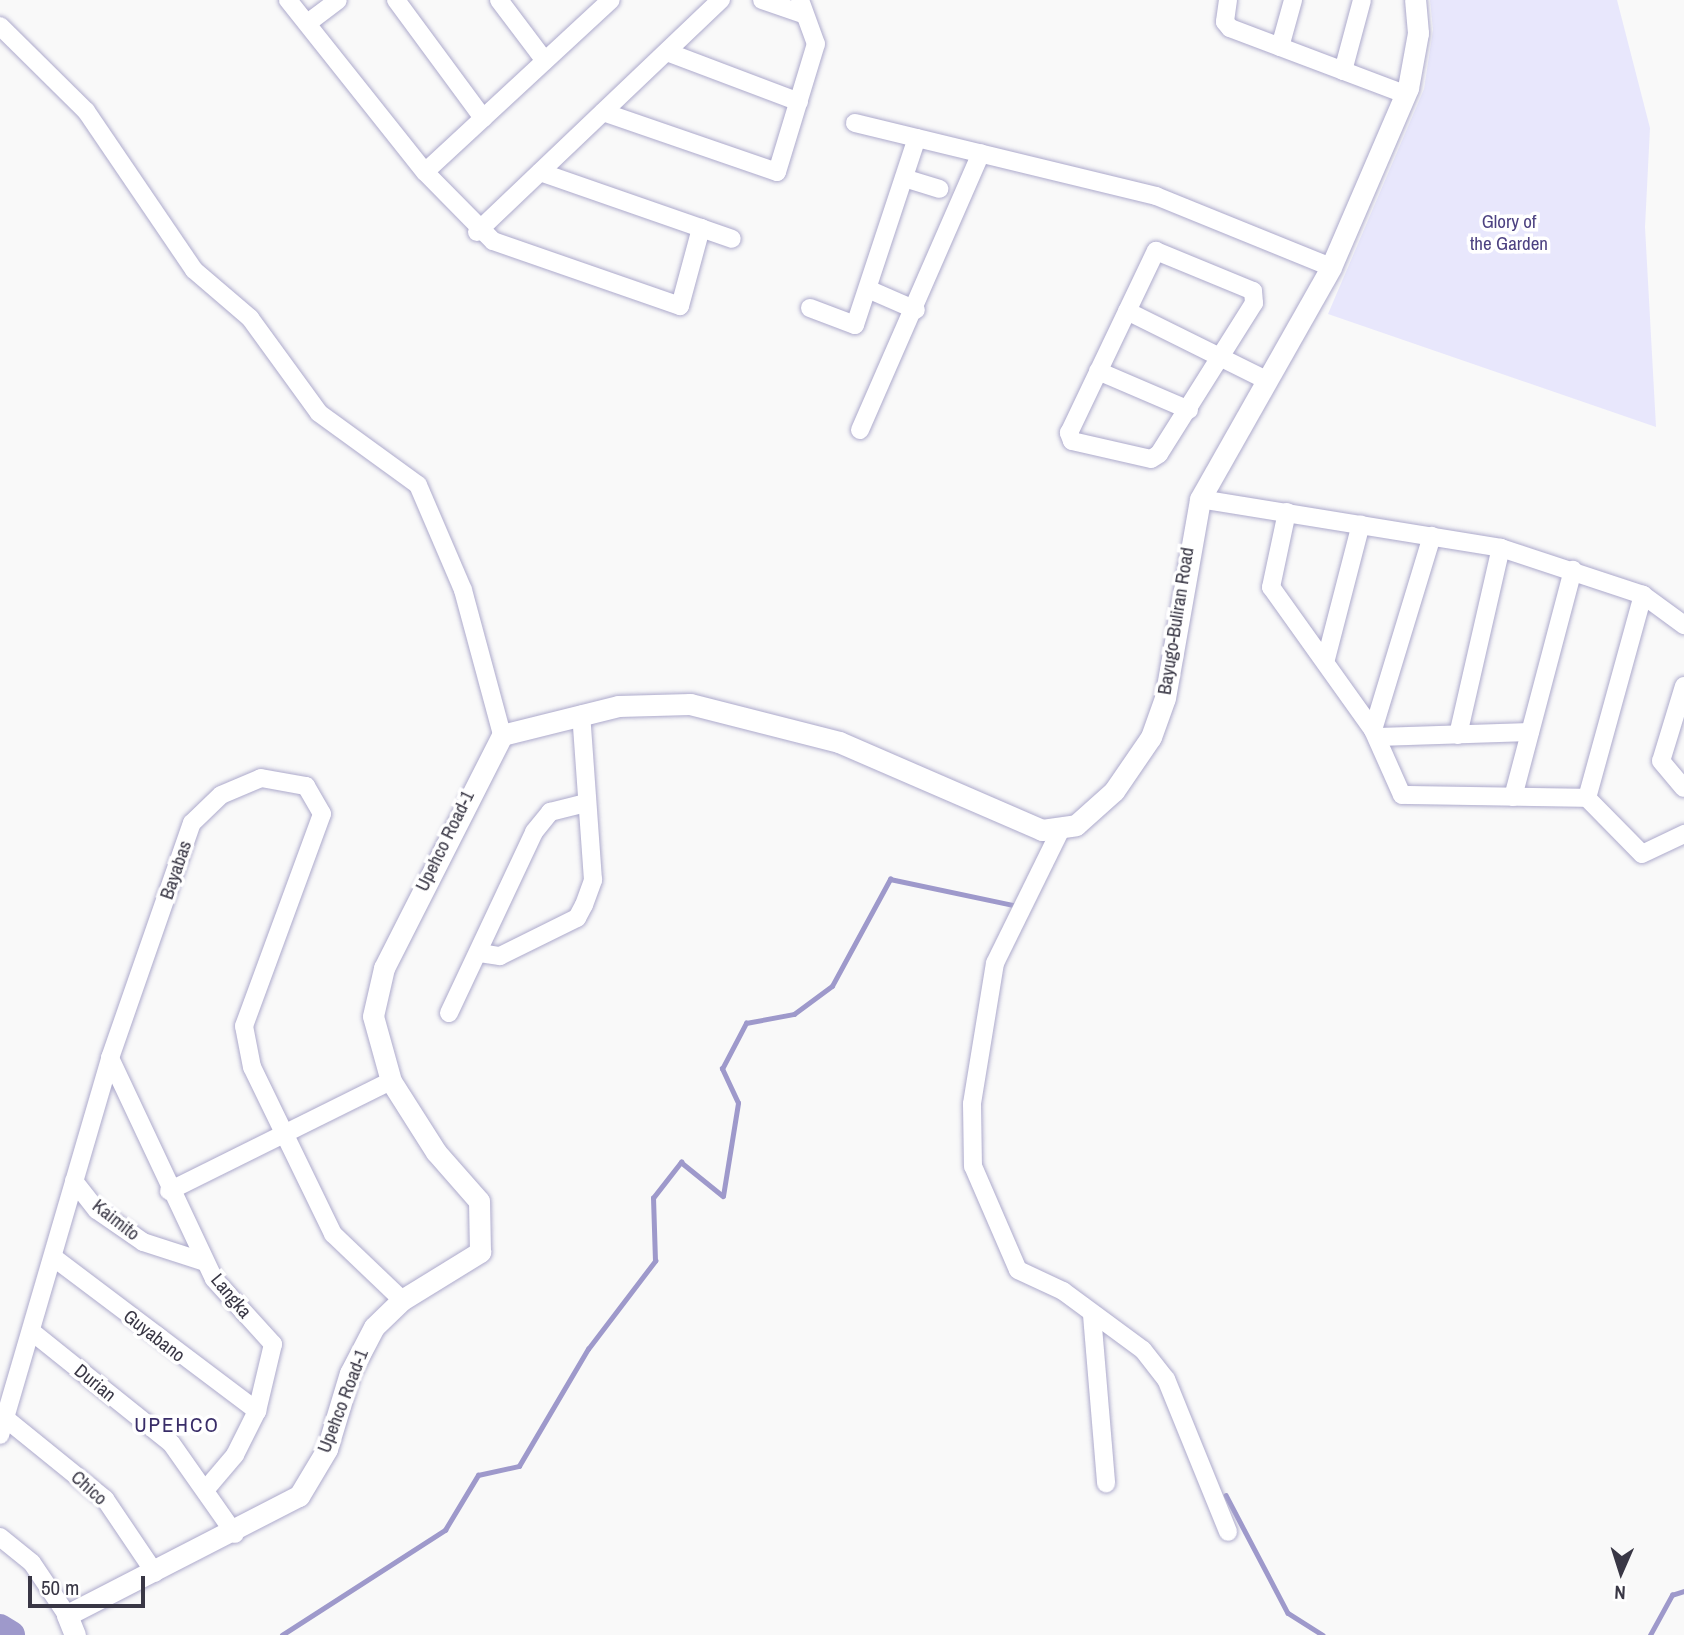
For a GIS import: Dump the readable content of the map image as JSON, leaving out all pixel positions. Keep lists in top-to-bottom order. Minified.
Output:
{"streets":{"street":["Bayugo-Buliran Road","Upehco Road-1","Bayabas","Kaimito","Langka","Guyabano","Durian","Chico"]},"crossings":[["Upehco Road-1","Bayabas"],["Upehco Road-1","Durian"],["Upehco Road-1","Chico"],["Bayabas","Kaimito"],["Bayabas","Langka"],["Bayabas","Guyabano"],["Bayabas","Durian"],["Bayabas","Chico"],["Kaimito","Langka"],["Langka","Guyabano"],["Langka","Durian"]],"districts":["UPEHCO"],"parks":["Glory of the Garden"],"scale_bar":"50 m","north":"bottom"}
